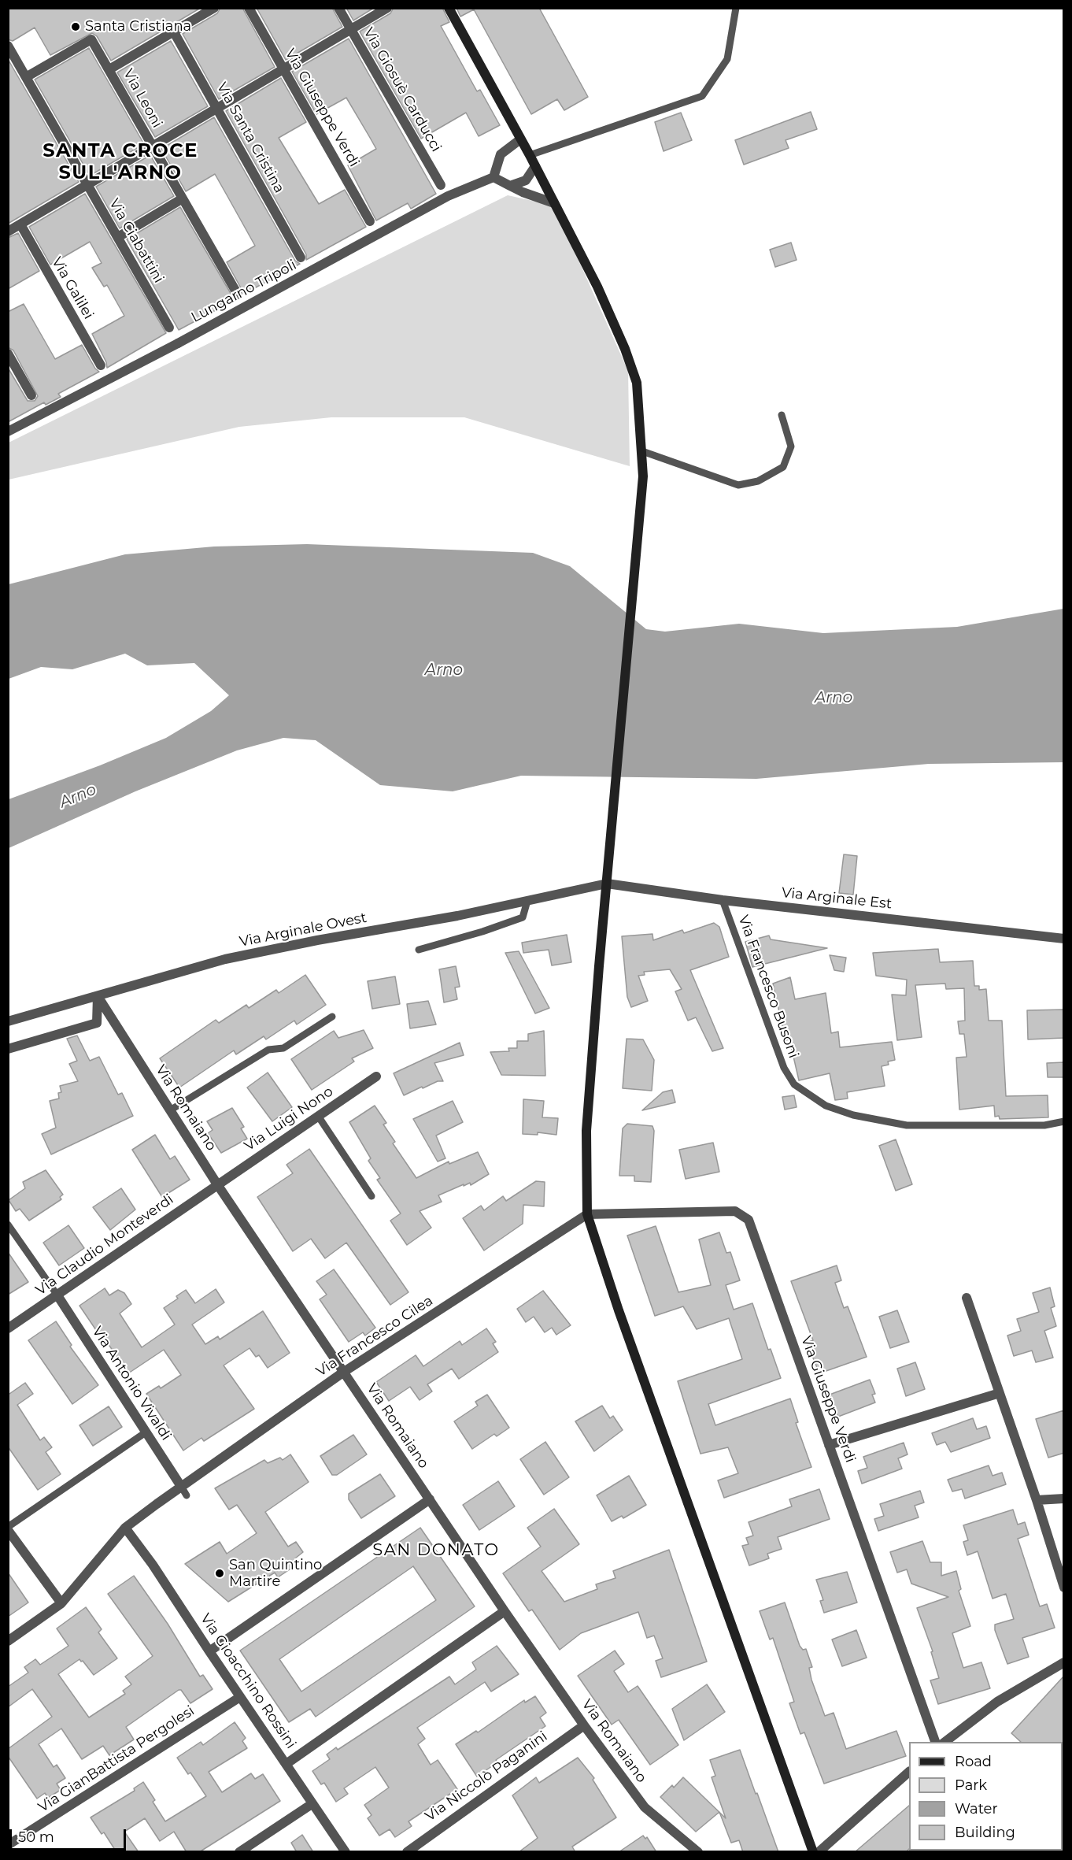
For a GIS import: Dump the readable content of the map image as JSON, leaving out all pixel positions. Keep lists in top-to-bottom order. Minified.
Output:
{"streets":{"street":["Via Giosuè Carducci","Via Leoni","Via Giuseppe Verdi","Via Santa Cristina","Via Ciabattini","Via Galilei","Lungarno Tripoli","Via Arginale Est","Via Arginale Ovest","Via Romaiano","Via Luigi Nono","Via Claudio Monteverdi","Via Francesco Cilea","Via Antonio Vivaldi","Via Gioacchino Rossini","Via GianBattista Pergolesi","Via Niccolò Paganini"],"lane":["Via Francesco Busoni"]},"crossings":[["Via Leoni","Via Ciabattini"],["Via Giuseppe Verdi","Via Francesco Cilea"],["Via Arginale Est","Via Arginale Ovest"],["Via Arginale Est","Via Francesco Busoni"],["Via Arginale Ovest","Via Romaiano"],["Via Romaiano","Via Luigi Nono"],["Via Romaiano","Via Claudio Monteverdi"],["Via Romaiano","Via Francesco Cilea"],["Via Romaiano","Via Niccolò Paganini"],["Via Luigi Nono","Via Claudio Monteverdi"],["Via Claudio Monteverdi","Via Antonio Vivaldi"],["Via Francesco Cilea","Via Antonio Vivaldi"],["Via Francesco Cilea","Via Gioacchino Rossini"],["Via Gioacchino Rossini","Via GianBattista Pergolesi"]],"districts":["SANTA CROCE SULL'ARNO","SAN DONATO"],"water":["Arno"],"places":["Santa Cristiana","San Quintino Martire"],"legend":["Road","Park","Water","Building"],"scale_bar":"50 m"}
